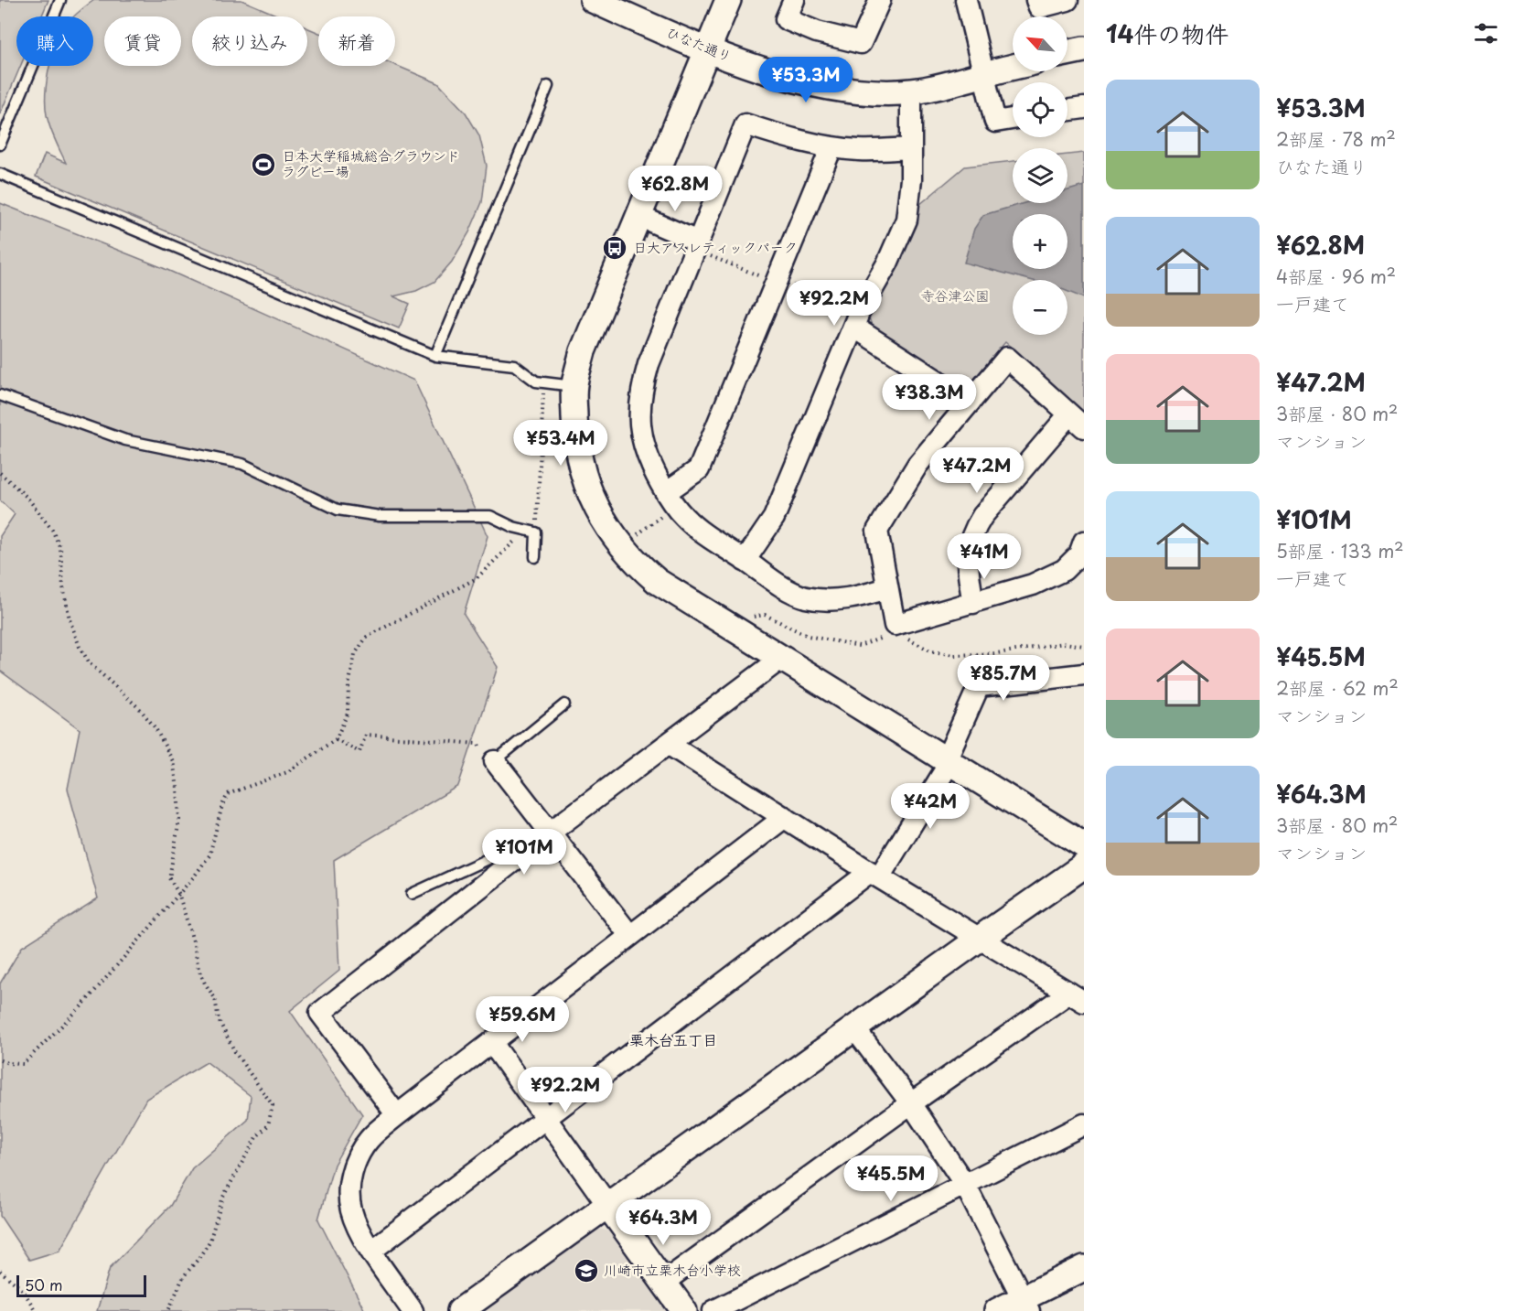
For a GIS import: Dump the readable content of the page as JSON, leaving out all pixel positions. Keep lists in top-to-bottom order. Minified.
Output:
{"streets":{"street":["ひなた通り"]},"districts":["栗木台五丁目"],"parks":["寺谷津公園"],"places":{"sports":["日本大学稲城総合グラウンド ラグビー場"],"bus stop":["日大アスレティックパーク"],"school or university":["川崎市立栗木台小学校"]},"scale_bar":"50 m","north":"top left","page":{"heading":"14件の物件","map_buttons":["+","−"],"chip":["購入","賃貸","絞り込み","新着"],"price":["¥53.3M","¥62.8M","¥92.2M","¥38.3M","¥53.4M","¥47.2M","¥41M","¥85.7M","¥42M","¥101M","¥59.6M","¥92.2M","¥45.5M","¥64.3M"],"list":[{"name":"¥53.3M","note":"2部屋 · 78 m² · ひなた通り"},{"name":"¥62.8M","note":"4部屋 · 96 m² · 一戸建て"},{"name":"¥47.2M","note":"3部屋 · 80 m² · マンション"},{"name":"¥101M","note":"5部屋 · 133 m² · 一戸建て"},{"name":"¥45.5M","note":"2部屋 · 62 m² · マンション"},{"name":"¥64.3M","note":"3部屋 · 80 m² · マンション"}],"scale":"50 m"}}
